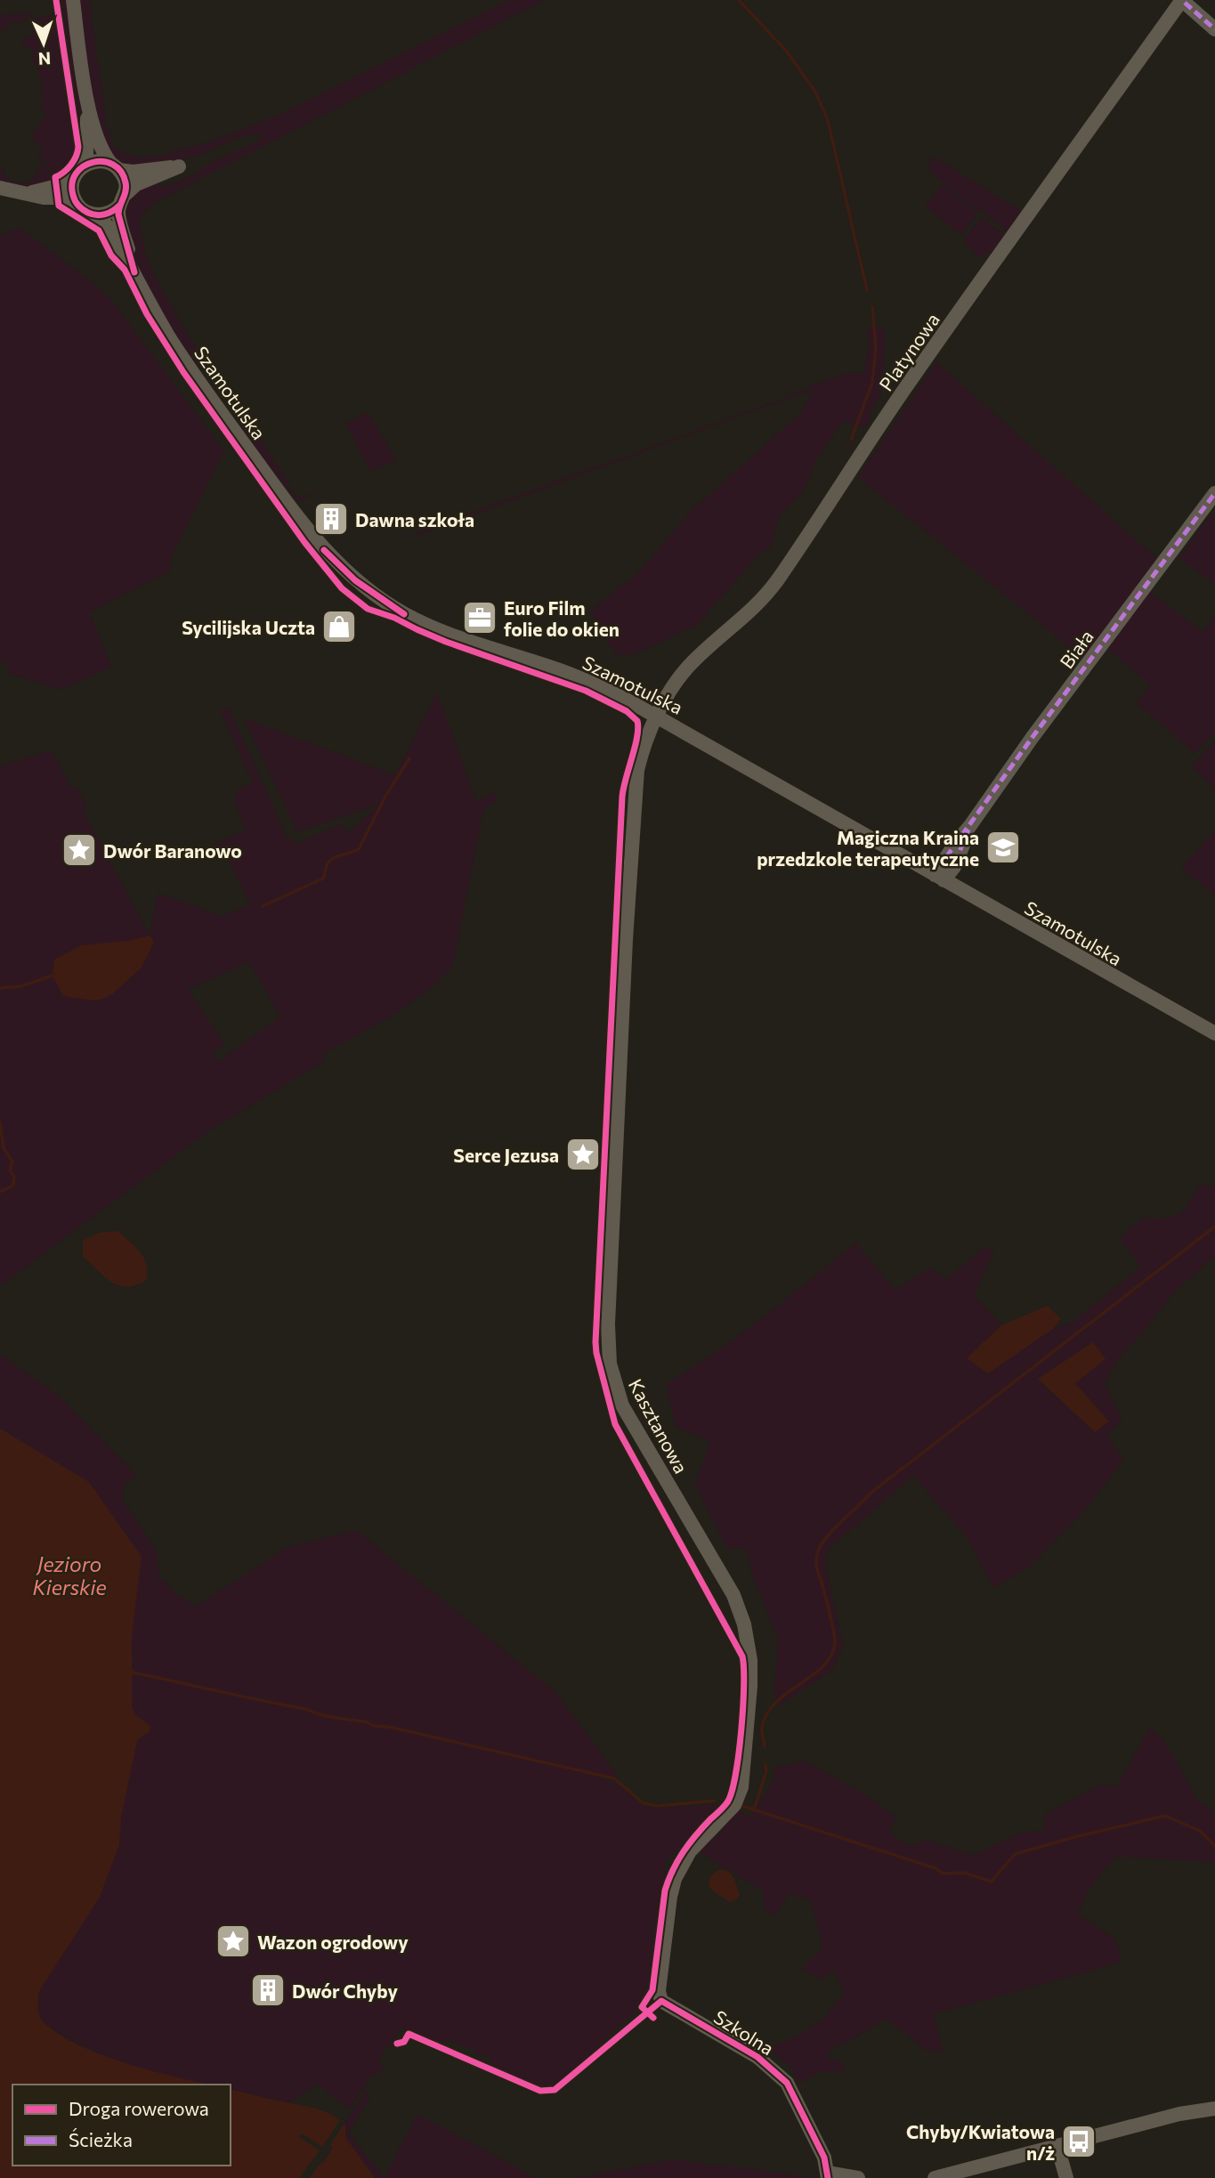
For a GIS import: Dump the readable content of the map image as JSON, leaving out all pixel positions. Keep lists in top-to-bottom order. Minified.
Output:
{"streets":{"street":["Platynowa","Szamotulska","Biała","Kasztanowa","Szkolna"]},"crossings":[["Platynowa","Szamotulska"],["Platynowa","Kasztanowa"],["Szamotulska","Biała"],["Szamotulska","Kasztanowa"],["Kasztanowa","Szkolna"]],"water":["Jezioro Kierskie"],"places":{"building":["Dawna szkoła","Dwór Chyby"],"office":["Euro Film folie do okien"],"shop":["Sycilijska Uczta"],"school or university":["Magiczna Kraina przedzkole terapeutyczne"],"place":["Dwór Baranowo","Serce Jezusa","Wazon ogrodowy"],"bus stop":["Chyby/Kwiatowa n/ż"]},"legend":["Droga rowerowa","Ścieżka"],"north":"bottom"}
